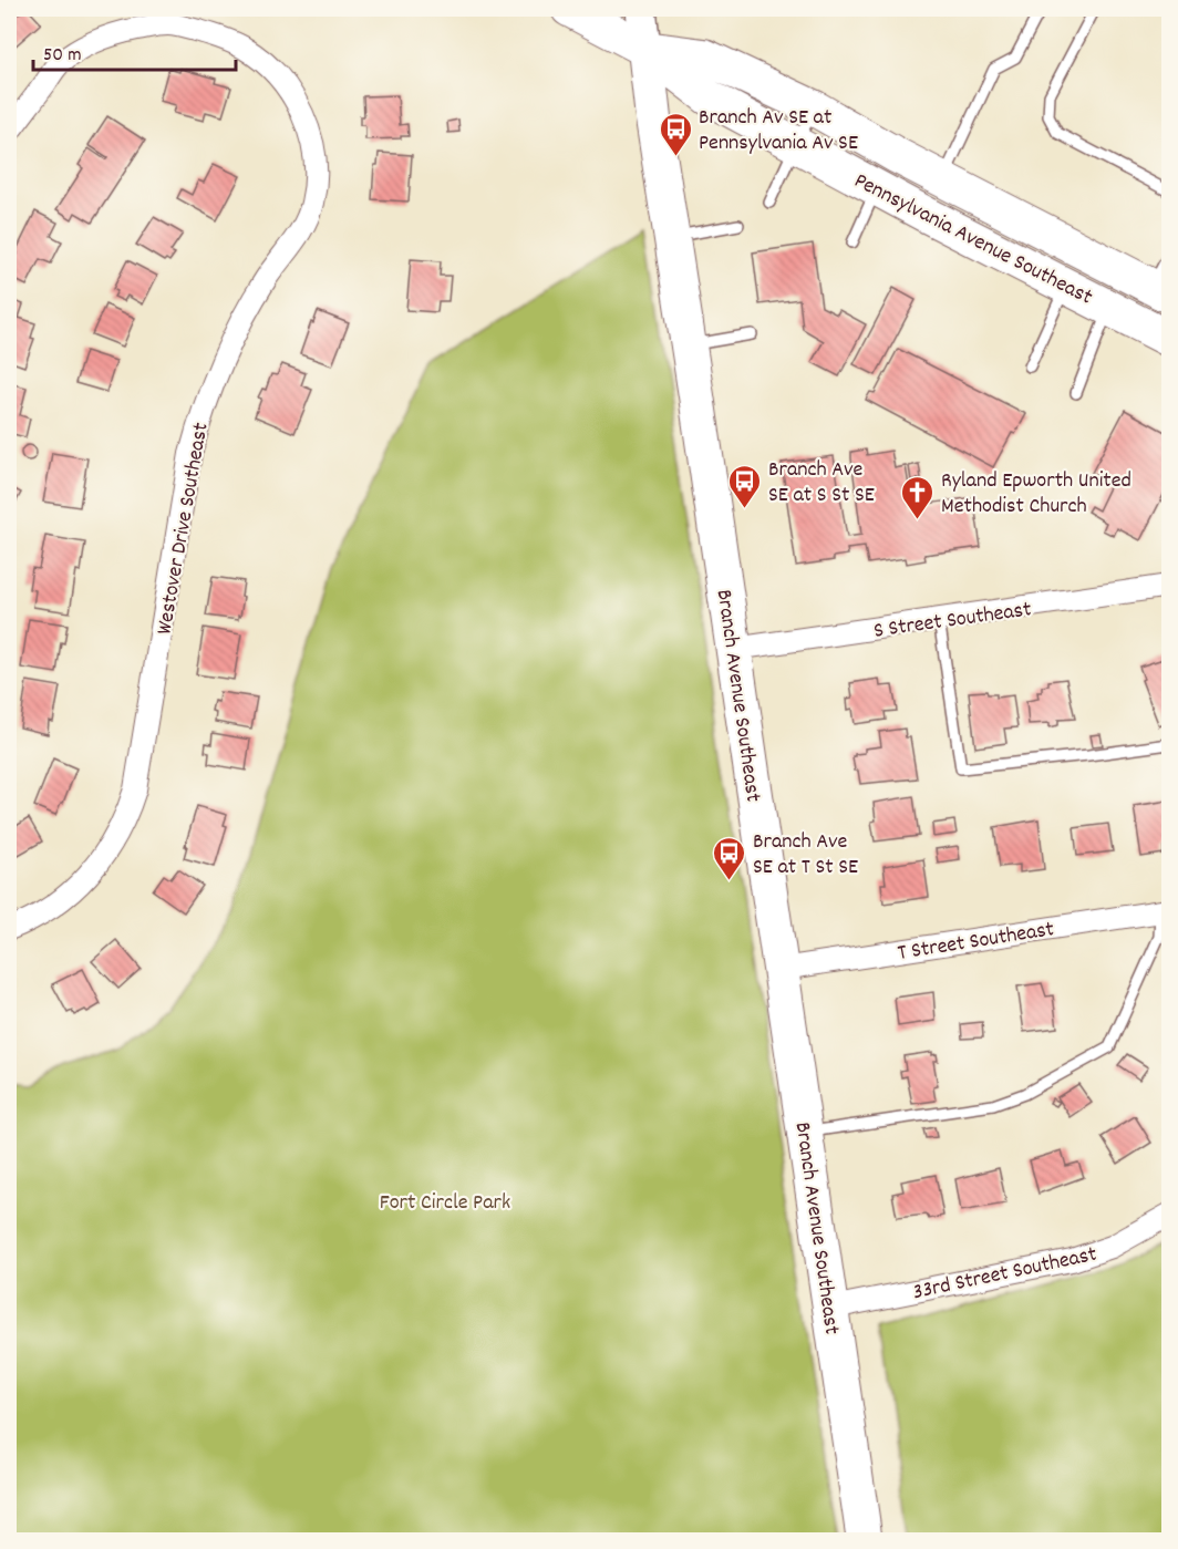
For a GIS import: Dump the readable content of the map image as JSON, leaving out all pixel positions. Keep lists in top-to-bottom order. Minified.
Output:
{"streets":{"highway":["Pennsylvania Avenue Southeast","Branch Avenue Southeast"],"street":["Westover Drive Southeast","S Street Southeast","T Street Southeast","33rd Street Southeast"]},"crossings":[["Pennsylvania Avenue Southeast","Branch Avenue Southeast"],["S Street Southeast","Branch Avenue Southeast"],["Branch Avenue Southeast","T Street Southeast"],["Branch Avenue Southeast","33rd Street Southeast"]],"parks":["Fort Circle Park"],"places":{"bus stop":["Branch Av SE at Pennsylvania Av SE","Branch Ave SE at S St SE","Branch Ave SE at T St SE"],"church":["Ryland Epworth United Methodist Church"]},"scale_bar":"50 m"}
